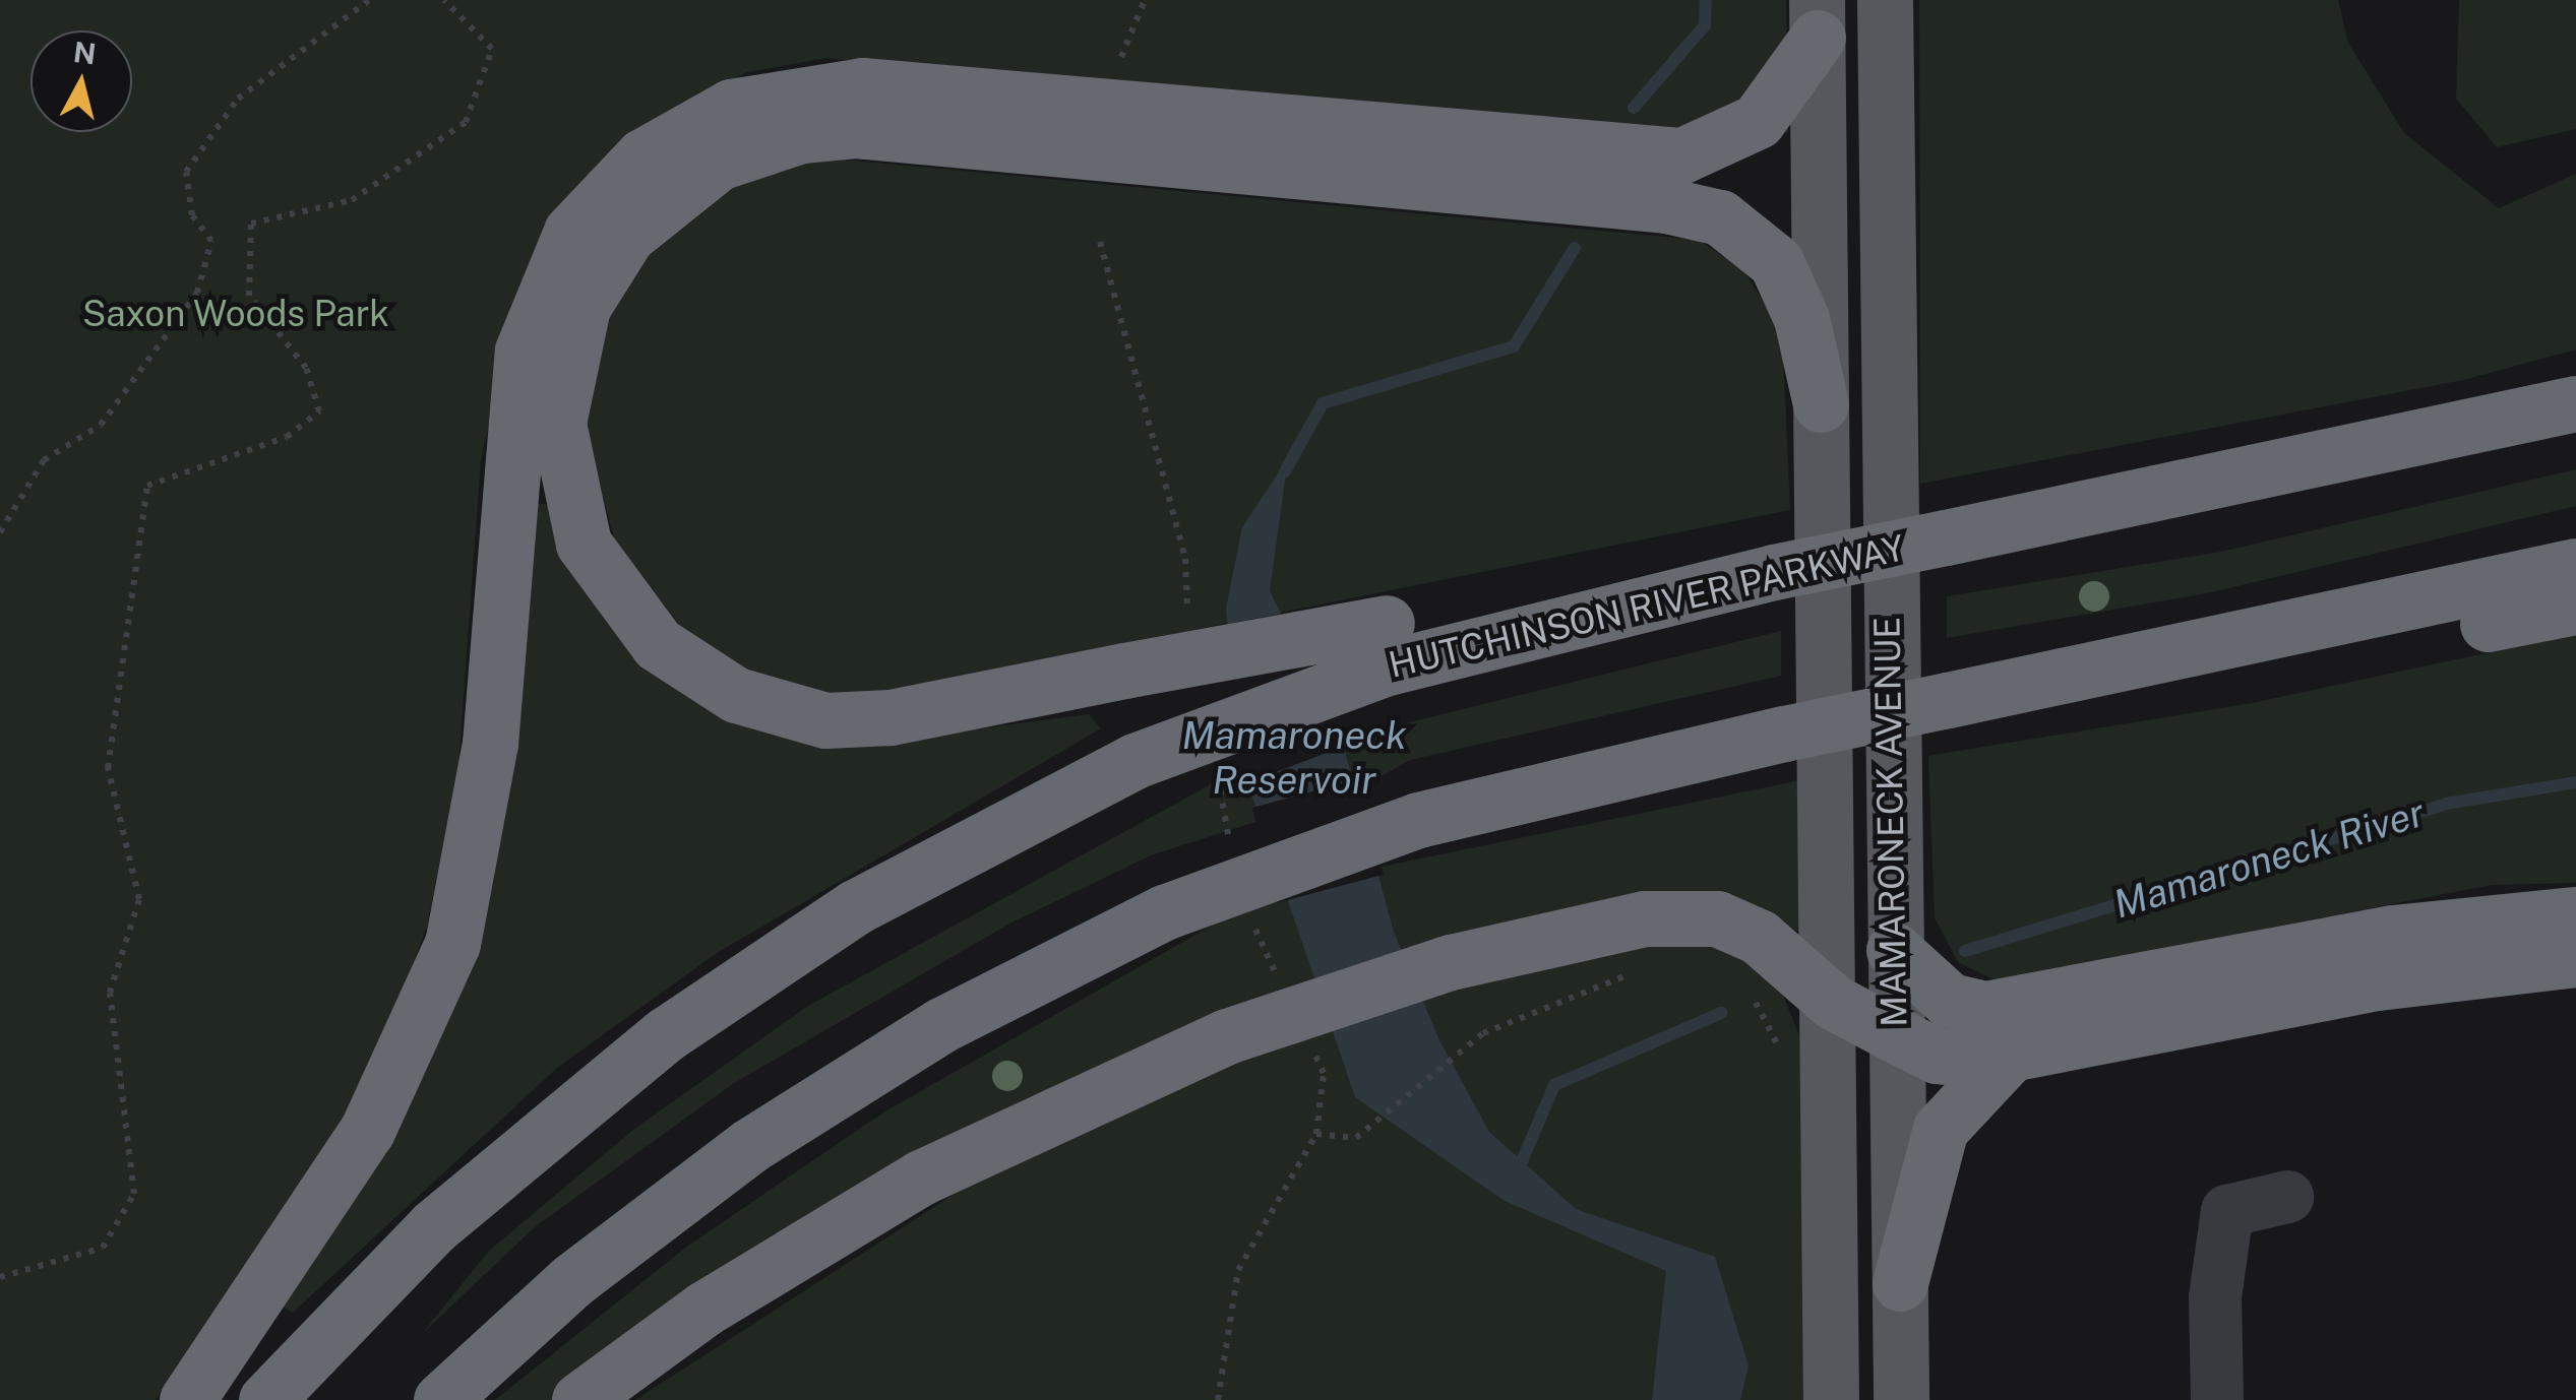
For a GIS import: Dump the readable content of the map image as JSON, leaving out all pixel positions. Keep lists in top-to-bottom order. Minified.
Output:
{"streets":{"highway":["HUTCHINSON RIVER PARKWAY"],"main road":["MAMARONECK AVENUE"]},"water":["Mamaroneck Reservoir","Mamaroneck River"],"parks":["Saxon Woods Park"],"north":"top"}
